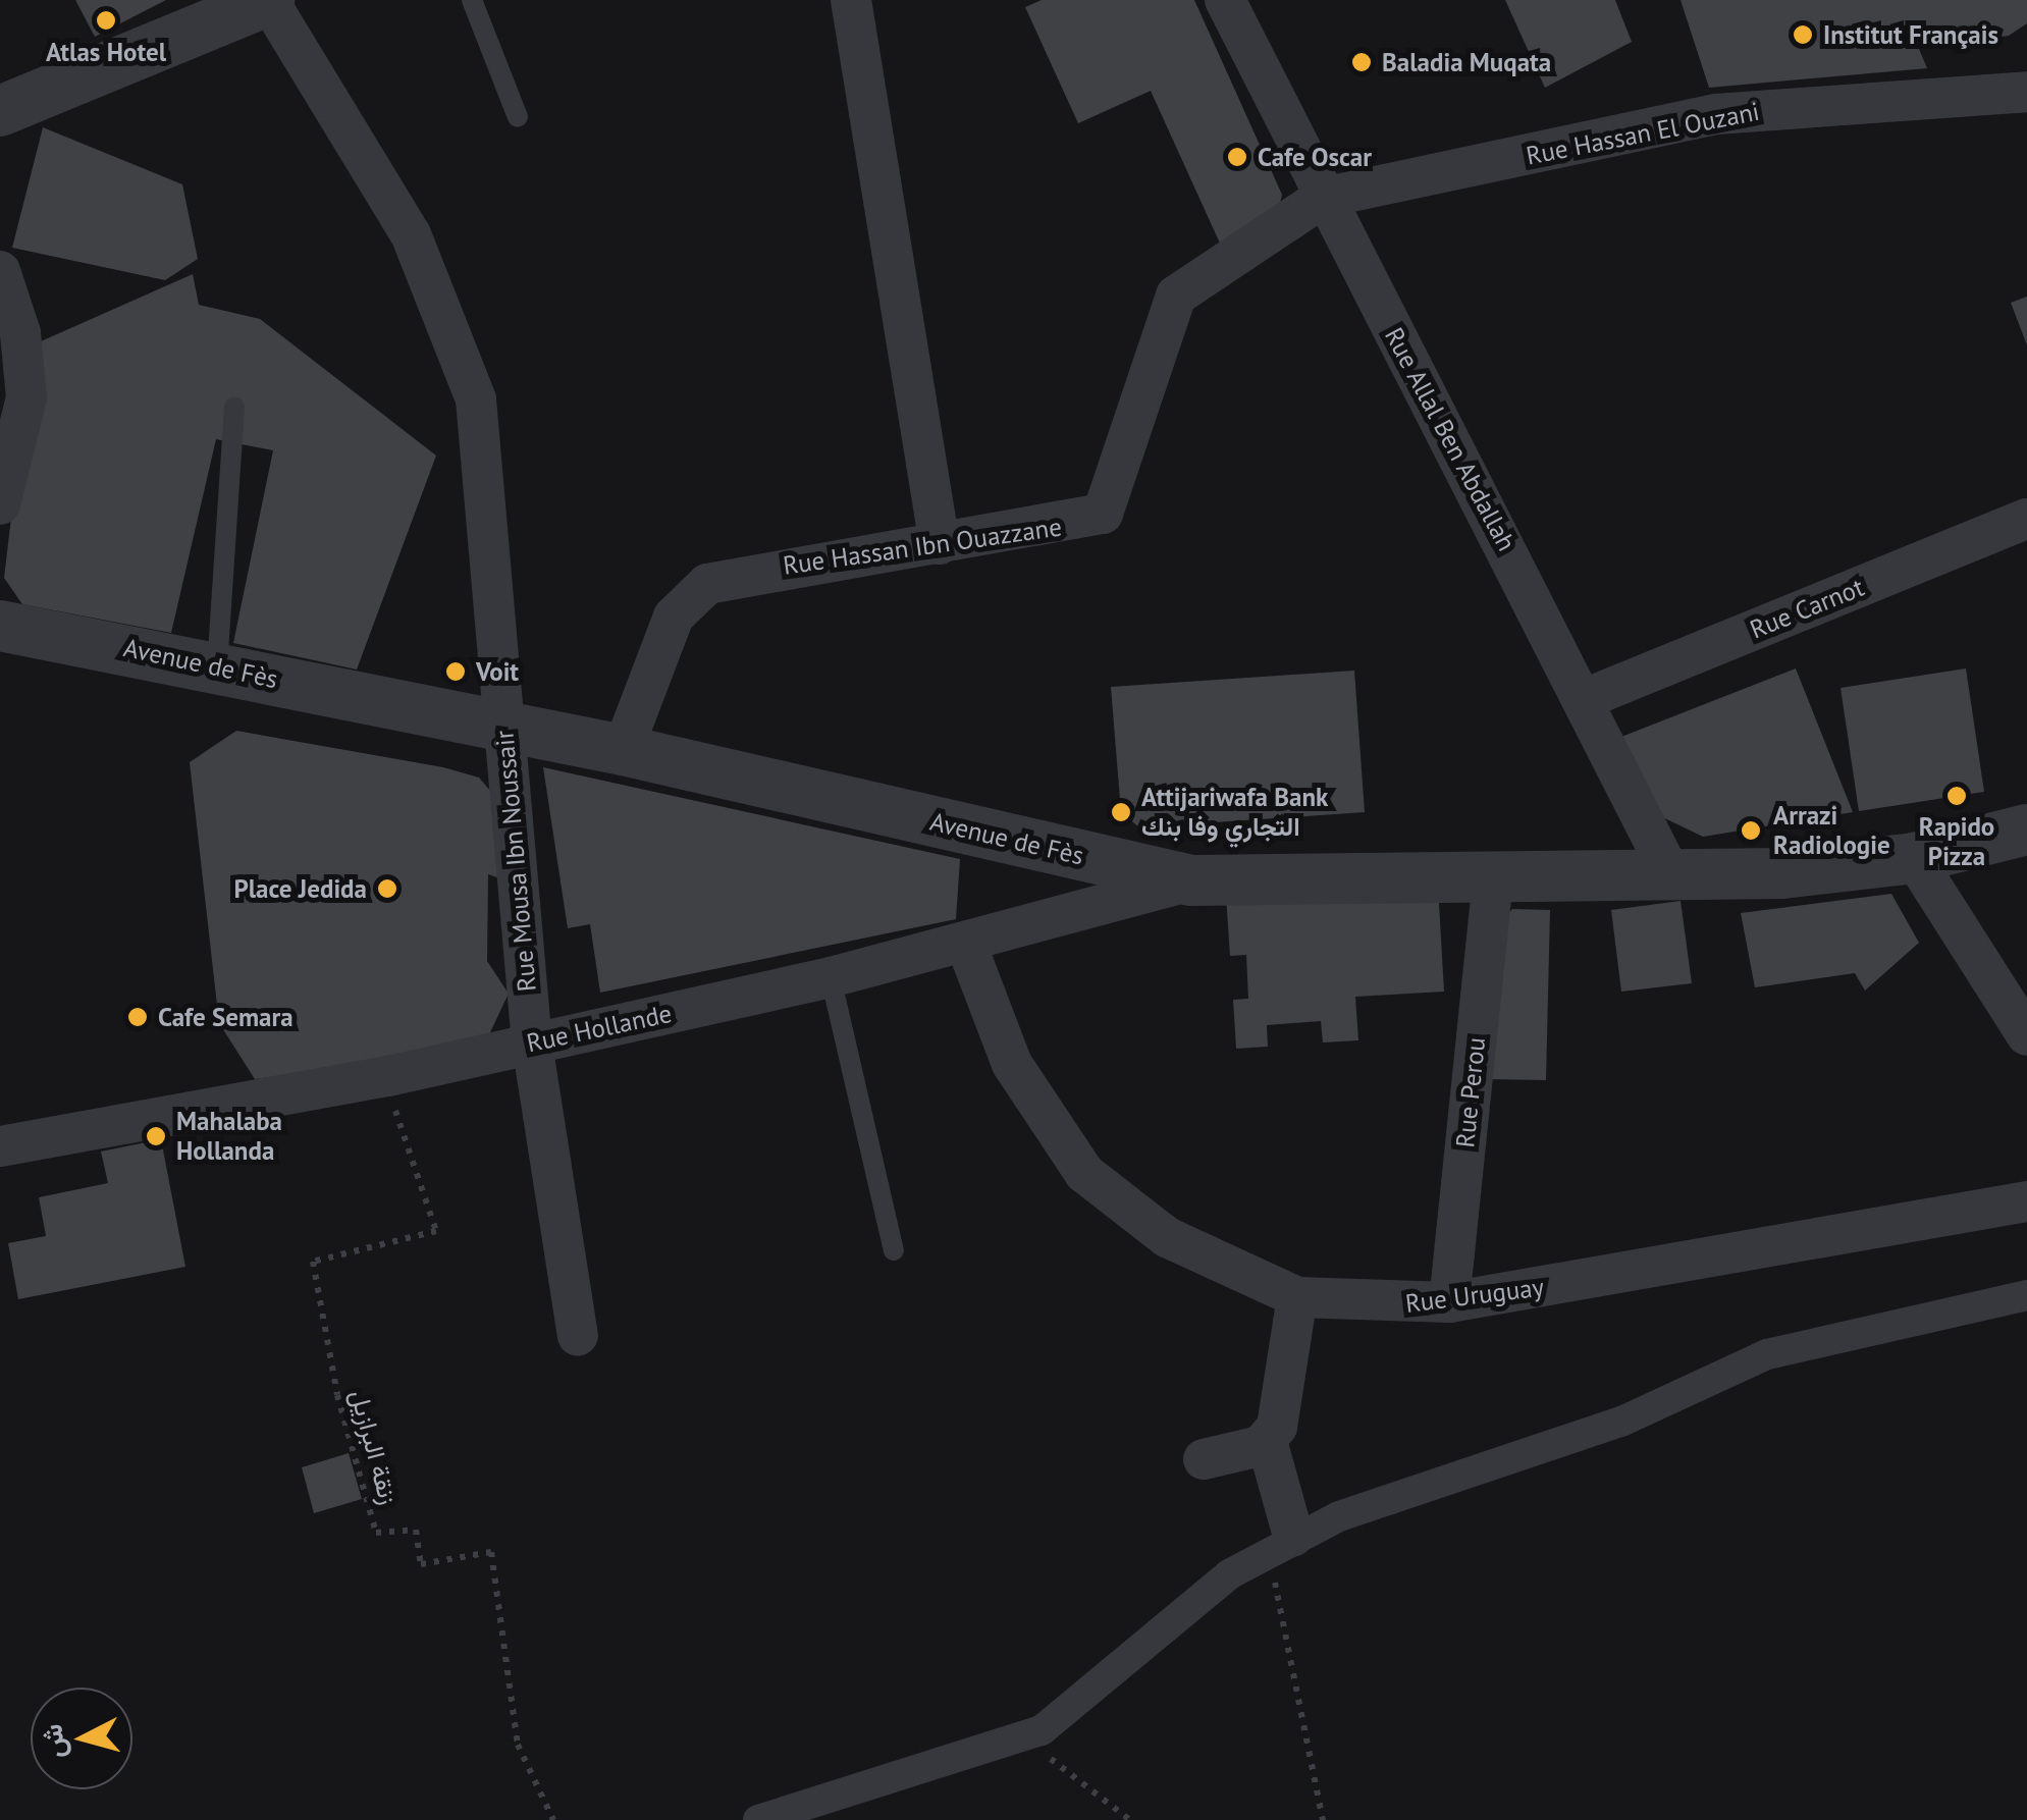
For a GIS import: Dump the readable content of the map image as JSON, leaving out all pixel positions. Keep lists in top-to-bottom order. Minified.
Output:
{"streets":{"street":["Rue Hassan El Ouzani","Rue Allal Ben Abdallah","Rue Hassan Ibn Ouazzane","Rue Carnot","Avenue de Fès","Rue Mousa Ibn Noussair","Rue Hollande","Rue Perou","Rue Uruguay"],"path":["زنقة البرازيل"]},"crossings":[["Rue Hassan El Ouzani","Rue Allal Ben Abdallah"],["Rue Hassan El Ouzani","Rue Hassan Ibn Ouazzane"],["Rue Allal Ben Abdallah","Rue Hassan Ibn Ouazzane"],["Rue Allal Ben Abdallah","Rue Carnot"],["Rue Allal Ben Abdallah","Avenue de Fès"],["Rue Hassan Ibn Ouazzane","Avenue de Fès"],["Avenue de Fès","Rue Mousa Ibn Noussair"],["Avenue de Fès","Rue Hollande"],["Avenue de Fès","Rue Perou"],["Rue Mousa Ibn Noussair","Rue Hollande"],["Rue Hollande","Rue Uruguay"],["Rue Hollande","زنقة البرازيل"],["Rue Perou","Rue Uruguay"]],"places":["Atlas Hotel","Institut Français","Baladia Muqata","Cafe Oscar","Voit","Rapido Pizza","Attijariwafa Bank التجاري وفا بنك","Arrazi Radiologie","Place Jedida","Cafe Semara","Mahalaba Hollanda"],"north":"left"}
